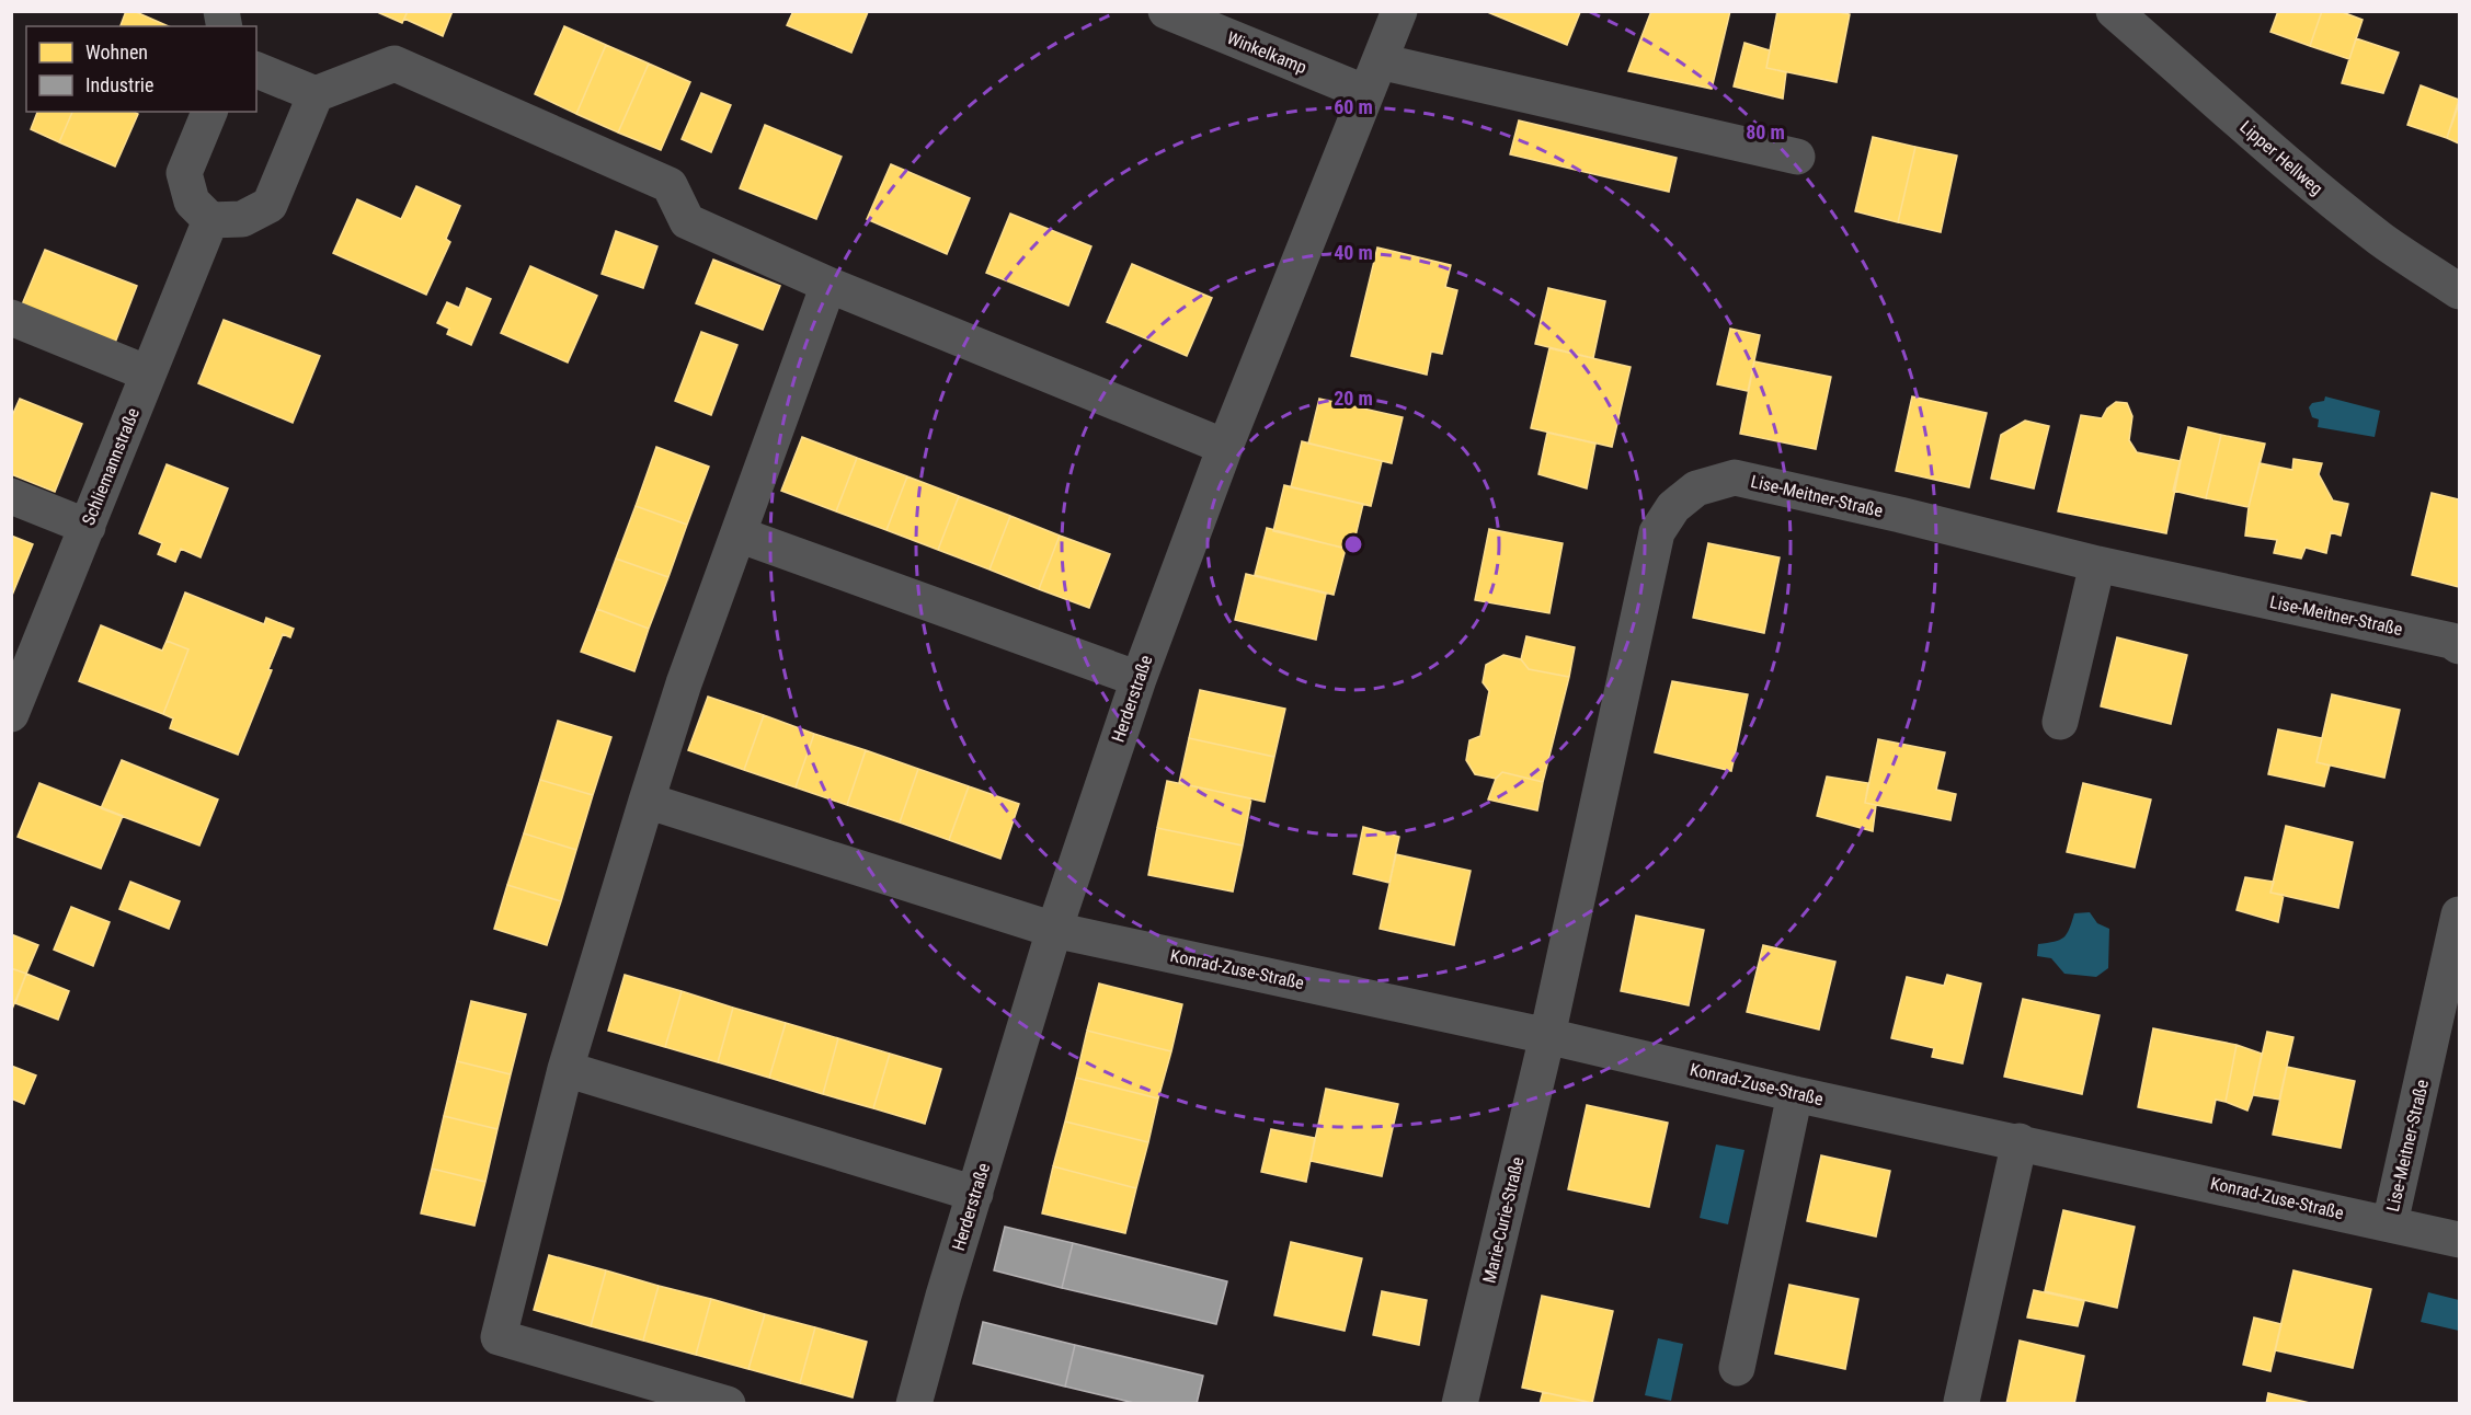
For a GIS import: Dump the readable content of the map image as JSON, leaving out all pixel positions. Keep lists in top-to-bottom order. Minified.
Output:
{"streets":{"street":["Winkelkamp","Lipper Hellweg","Schliemannstraße","Lise-Meitner-Straße","Herderstraße","Konrad-Zuse-Straße","Marie-Curie-Straße"]},"crossings":[["Winkelkamp","Herderstraße"],["Lise-Meitner-Straße","Konrad-Zuse-Straße"],["Lise-Meitner-Straße","Marie-Curie-Straße"],["Herderstraße","Konrad-Zuse-Straße"],["Konrad-Zuse-Straße","Marie-Curie-Straße"]],"legend":["Wohnen","Industrie"],"rings":["60 m","80 m","40 m","20 m"]}
